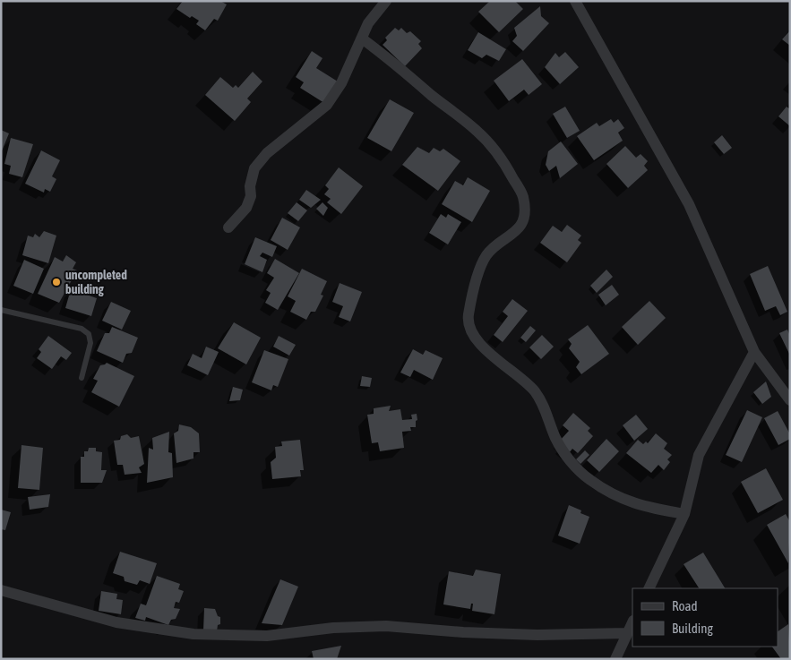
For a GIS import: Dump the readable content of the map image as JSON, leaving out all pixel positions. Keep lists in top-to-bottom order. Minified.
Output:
{"places":["uncompleted building"],"legend":["Road","Building"]}
